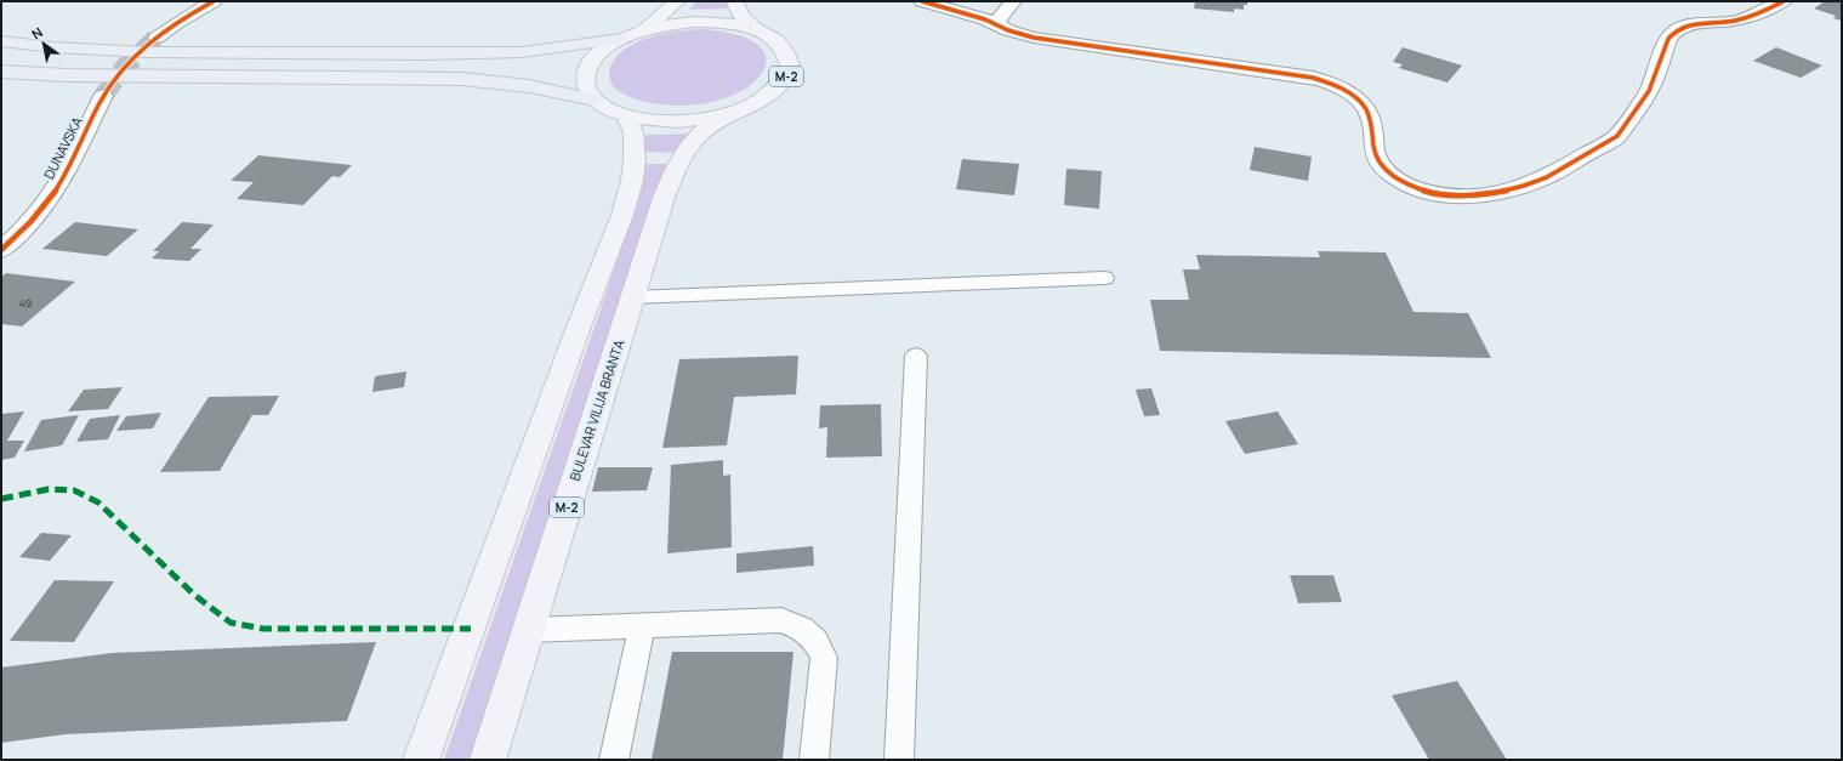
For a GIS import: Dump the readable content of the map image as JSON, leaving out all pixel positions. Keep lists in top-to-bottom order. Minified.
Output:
{"streets":{"main road":["M-2","BULEVAR VILIJA BRANTA"],"street":["DUNAVSKA"]},"crossings":[["M-2","BULEVAR VILIJA BRANTA"]],"house_numbers":["49"],"north":"top left"}
